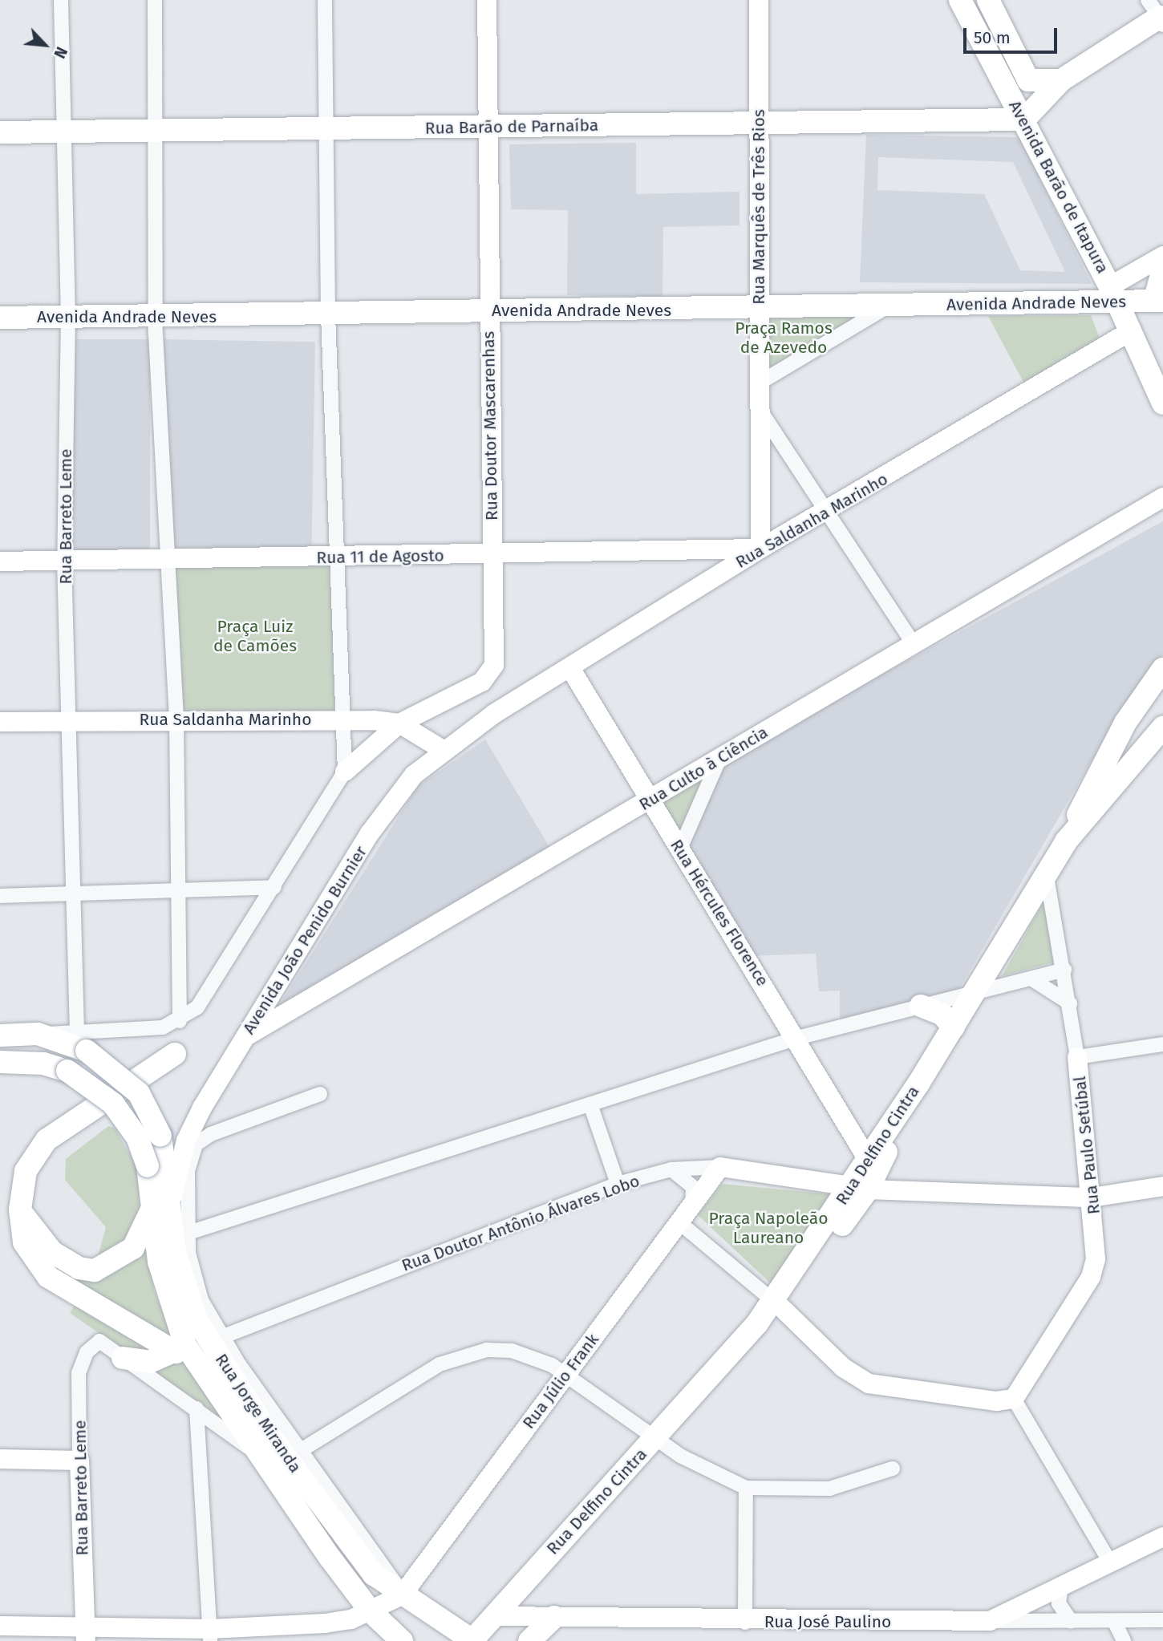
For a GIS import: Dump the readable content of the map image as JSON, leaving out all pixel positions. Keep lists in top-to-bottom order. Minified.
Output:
{"streets":{"main road":["Rua Barão de Parnaíba","Avenida Barão de Itapura","Avenida Andrade Neves","Rua Delfino Cintra","Rua Jorge Miranda"],"street":["Rua Marquês de Três Rios","Rua Doutor Mascarenhas","Rua Barreto Leme","Rua Saldanha Marinho","Rua 11 de Agosto","Rua Culto à Ciência","Rua Hércules Florence","Avenida João Penido Burnier","Rua Paulo Setúbal","Rua Doutor Antônio Álvares Lobo","Rua Júlio Frank","Rua José Paulino"]},"crossings":[["Rua Barão de Parnaíba","Avenida Barão de Itapura"],["Rua Barão de Parnaíba","Rua Marquês de Três Rios"],["Rua Barão de Parnaíba","Rua Doutor Mascarenhas"],["Rua Barão de Parnaíba","Rua Barreto Leme"],["Avenida Barão de Itapura","Avenida Andrade Neves"],["Avenida Barão de Itapura","Rua Saldanha Marinho"],["Rua Marquês de Três Rios","Avenida Andrade Neves"],["Rua Marquês de Três Rios","Rua Saldanha Marinho"],["Rua Marquês de Três Rios","Rua 11 de Agosto"],["Avenida Andrade Neves","Rua Doutor Mascarenhas"],["Avenida Andrade Neves","Rua Barreto Leme"],["Rua Doutor Mascarenhas","Rua Saldanha Marinho"],["Rua Doutor Mascarenhas","Rua 11 de Agosto"],["Rua Barreto Leme","Rua Saldanha Marinho"],["Rua Barreto Leme","Rua 11 de Agosto"],["Rua Barreto Leme","Rua Jorge Miranda"],["Rua Saldanha Marinho","Rua 11 de Agosto"],["Rua Saldanha Marinho","Rua Hércules Florence"],["Rua Saldanha Marinho","Avenida João Penido Burnier"],["Rua Culto à Ciência","Rua Hércules Florence"],["Rua Culto à Ciência","Avenida João Penido Burnier"],["Rua Hércules Florence","Rua Delfino Cintra"],["Avenida João Penido Burnier","Rua Jorge Miranda"],["Rua Delfino Cintra","Rua Paulo Setúbal"],["Rua Delfino Cintra","Rua Doutor Antônio Álvares Lobo"],["Rua Delfino Cintra","Rua José Paulino"],["Rua Paulo Setúbal","Rua Doutor Antônio Álvares Lobo"],["Rua Doutor Antônio Álvares Lobo","Rua Júlio Frank"],["Rua Doutor Antônio Álvares Lobo","Rua Jorge Miranda"],["Rua Júlio Frank","Rua Jorge Miranda"]],"parks":["Praça Ramos de Azevedo","Praça Luiz de Camões","Praça Napoleão Laureano"],"scale_bar":"50 m","north":"bottom right"}
